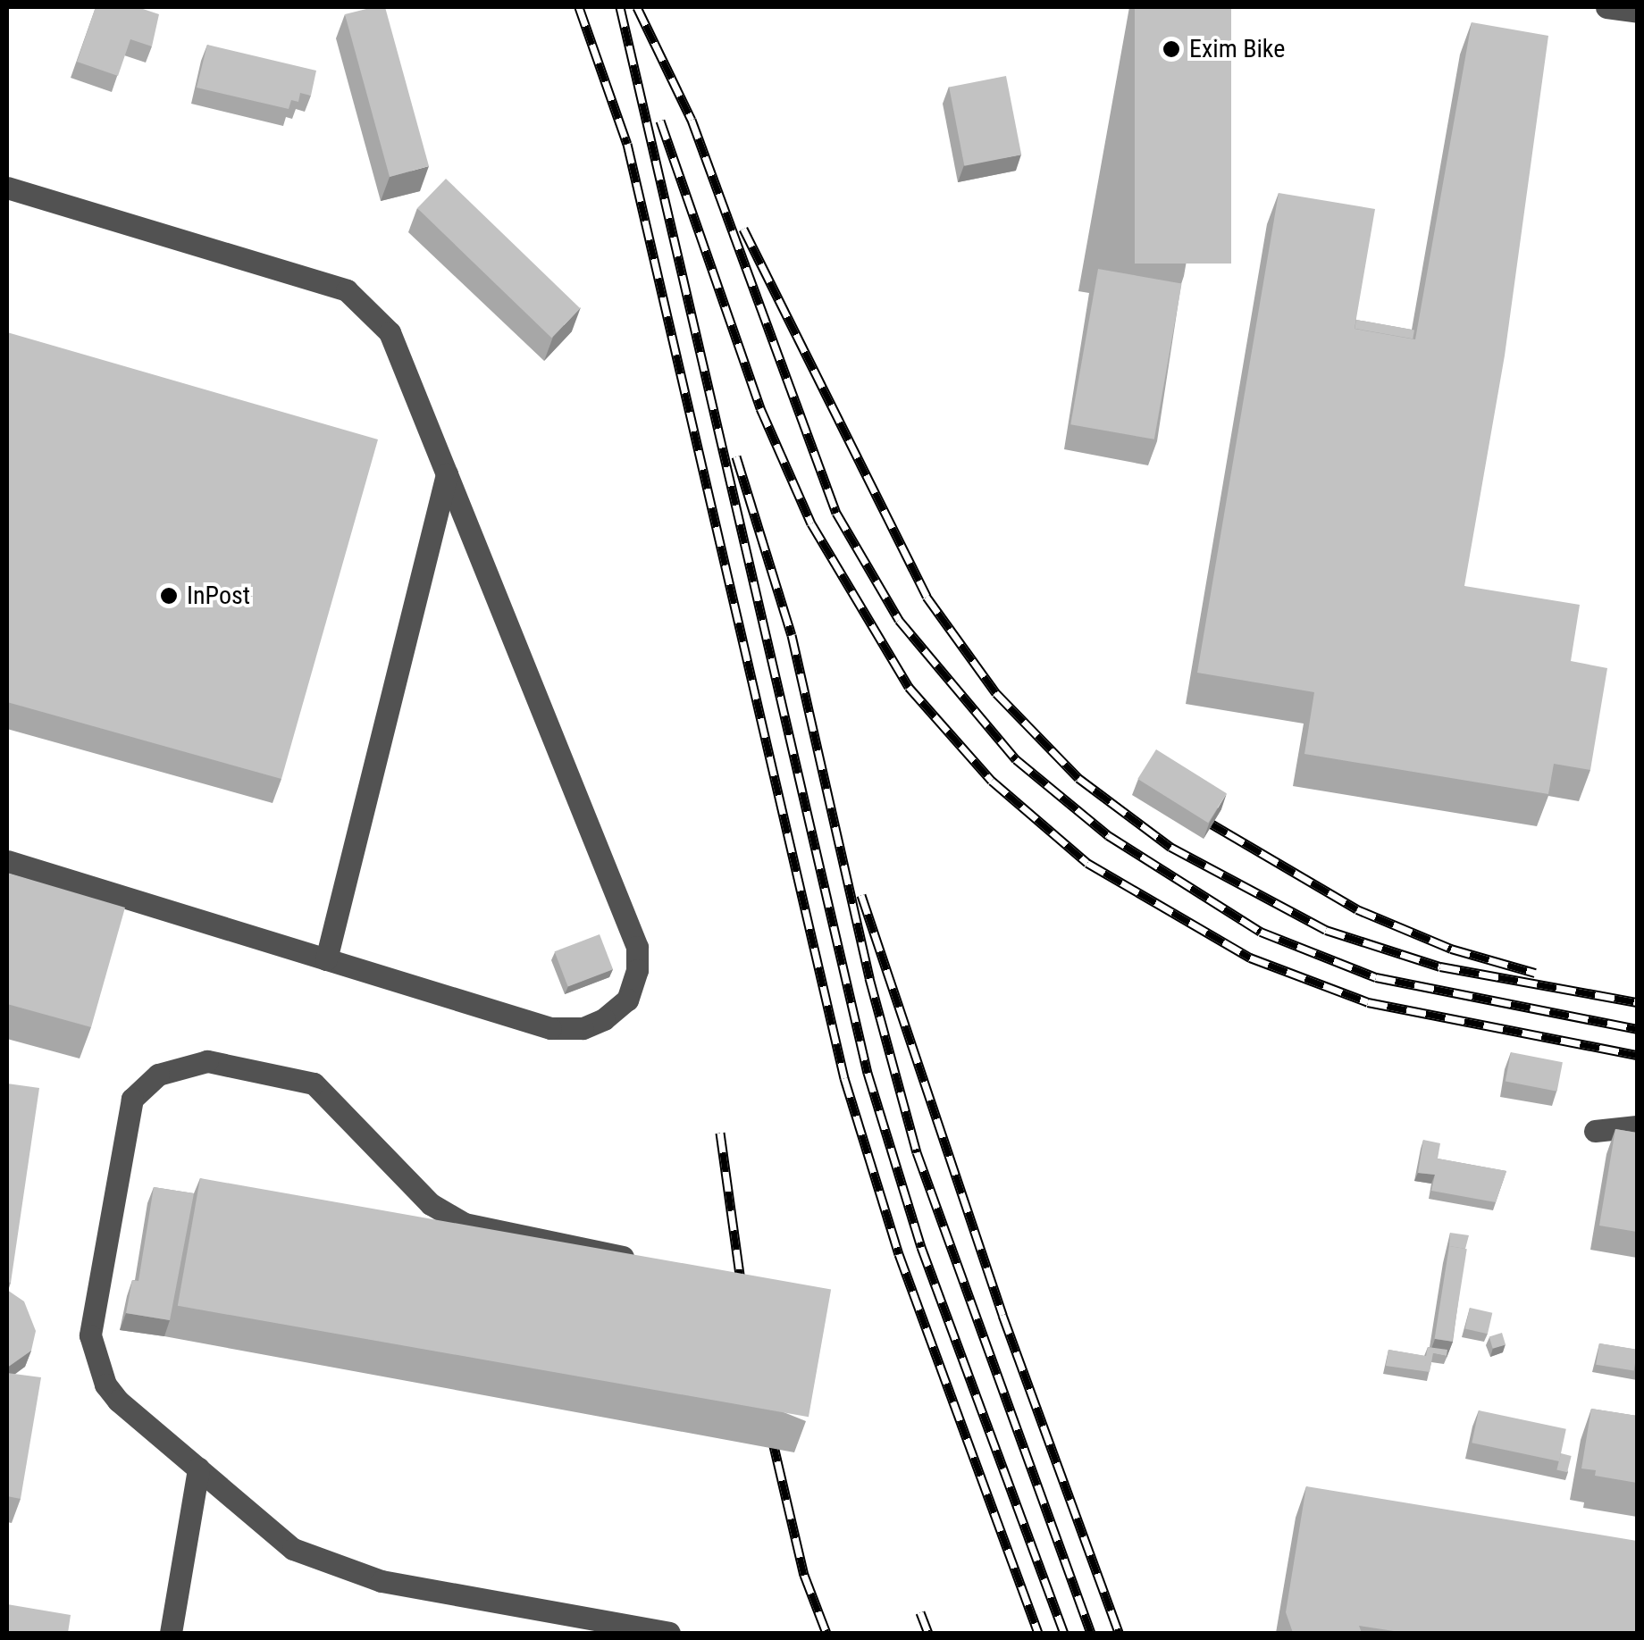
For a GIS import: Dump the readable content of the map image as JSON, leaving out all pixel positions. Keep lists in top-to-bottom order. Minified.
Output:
{"places":["Exim Bike","InPost"]}
